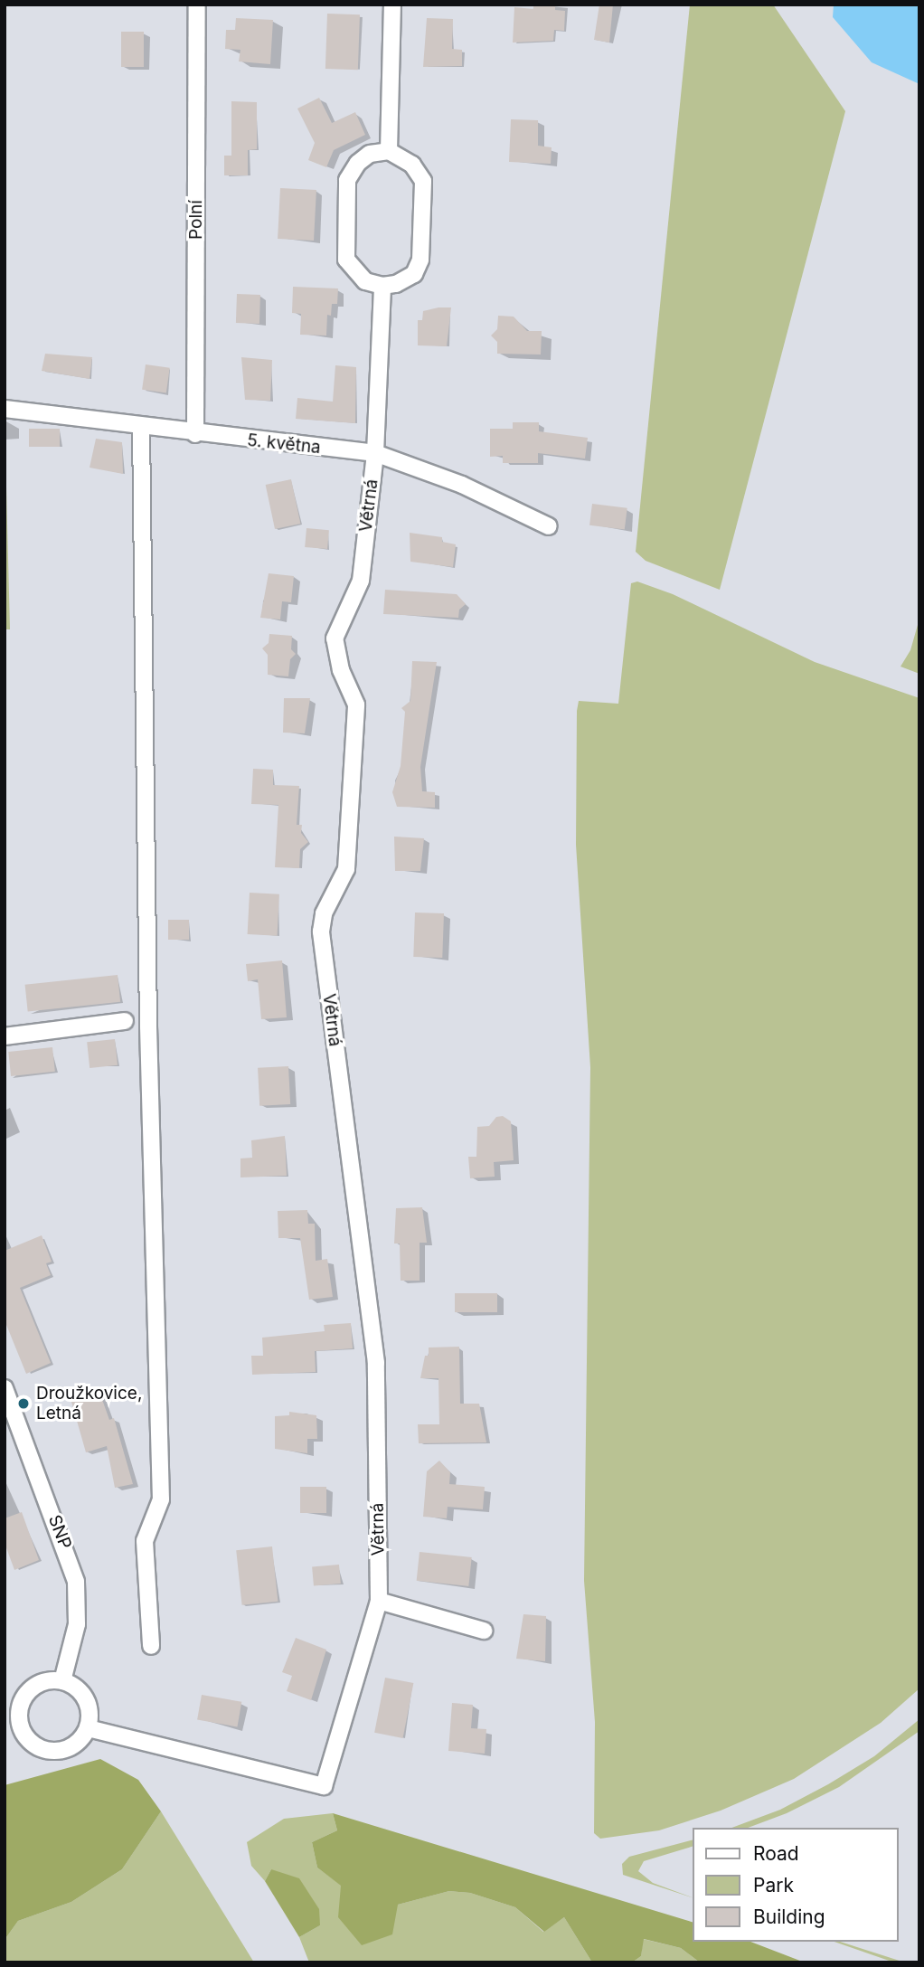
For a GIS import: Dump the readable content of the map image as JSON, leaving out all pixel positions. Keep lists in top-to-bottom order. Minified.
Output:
{"streets":{"street":["Polní","5. května","Větrná","SNP"]},"crossings":[["Polní","5. května"],["5. května","Větrná"],["Větrná","SNP"]],"places":["Droužkovice, Letná"],"legend":["Road","Park","Building"]}
